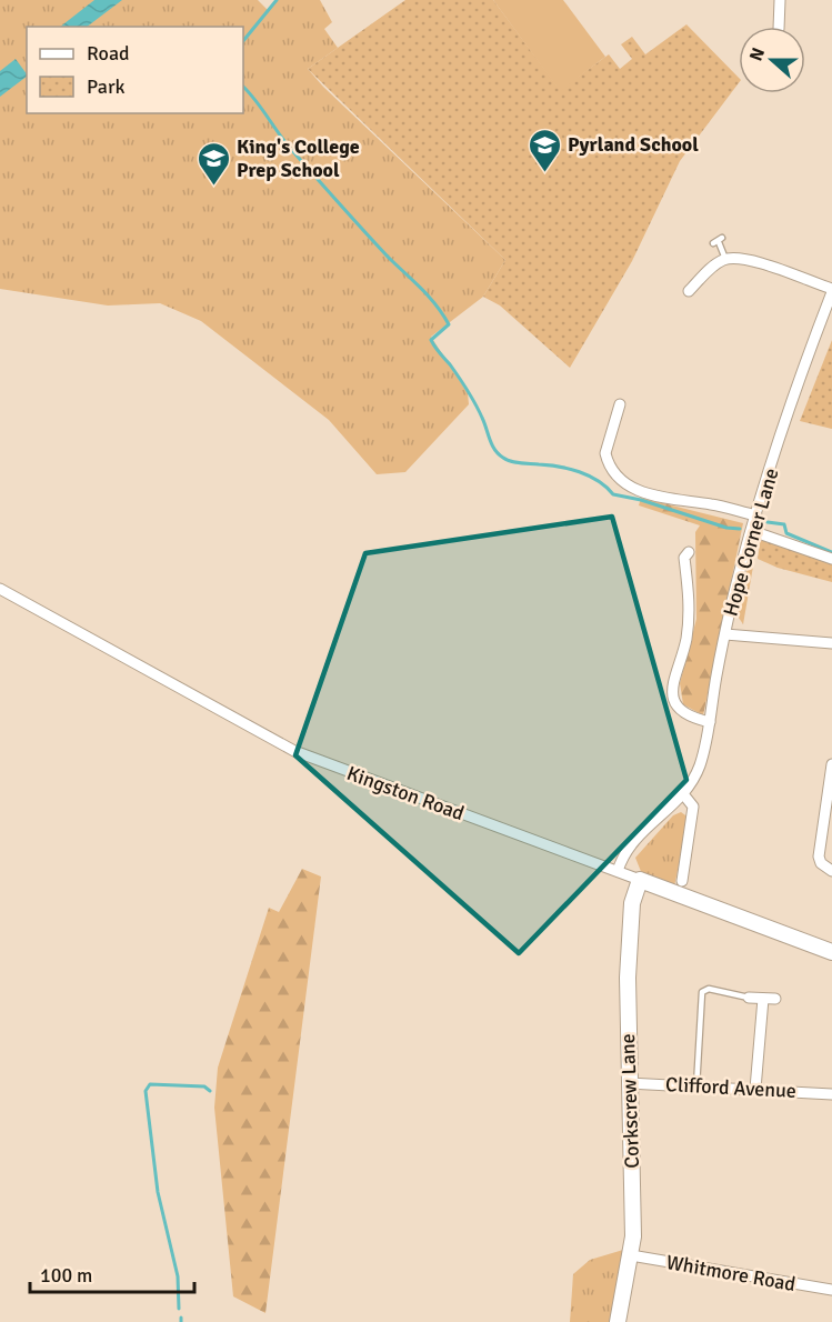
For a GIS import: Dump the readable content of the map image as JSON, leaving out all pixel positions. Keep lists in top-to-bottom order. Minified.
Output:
{"streets":{"street":["Hope Corner Lane","Kingston Road","Clifford Avenue","Corkscrew Lane","Whitmore Road"]},"crossings":[["Hope Corner Lane","Kingston Road"],["Kingston Road","Corkscrew Lane"],["Clifford Avenue","Corkscrew Lane"],["Corkscrew Lane","Whitmore Road"]],"places":{"school or university":["Pyrland School","King's College Prep School"]},"legend":["Road","Park"],"scale_bar":"100 m","north":"left"}
